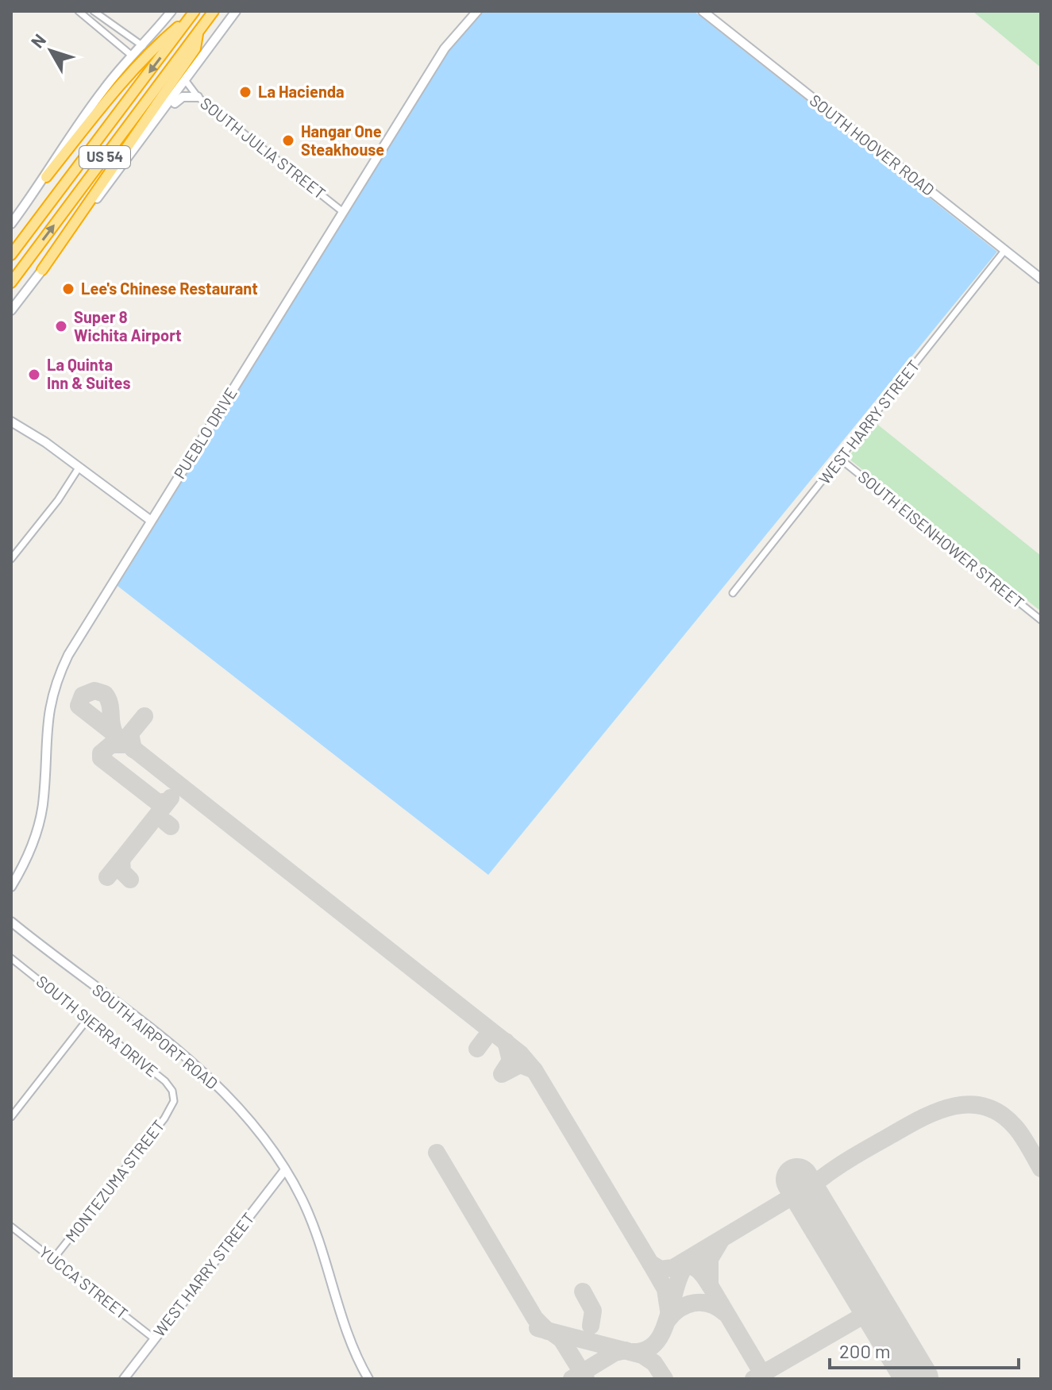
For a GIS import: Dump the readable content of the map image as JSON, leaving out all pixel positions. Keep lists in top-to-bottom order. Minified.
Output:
{"streets":{"highway":["US 54"],"street":["SOUTH HOOVER ROAD","SOUTH JULIA STREET","WEST HARRY STREET","PUEBLO DRIVE","SOUTH EISENHOWER STREET","SOUTH SIERRA DRIVE","SOUTH AIRPORT ROAD","MONTEZUMA STREET","YUCCA STREET"]},"crossings":[["SOUTH HOOVER ROAD","WEST HARRY STREET"],["SOUTH JULIA STREET","PUEBLO DRIVE"],["WEST HARRY STREET","SOUTH EISENHOWER STREET"],["WEST HARRY STREET","SOUTH AIRPORT ROAD"],["WEST HARRY STREET","YUCCA STREET"],["SOUTH SIERRA DRIVE","MONTEZUMA STREET"],["MONTEZUMA STREET","YUCCA STREET"]],"places":["La Hacienda","Hangar One Steakhouse","Lee's Chinese Restaurant","Super 8 Wichita Airport","La Quinta Inn & Suites"],"scale_bar":"200 m","north":"top left"}
